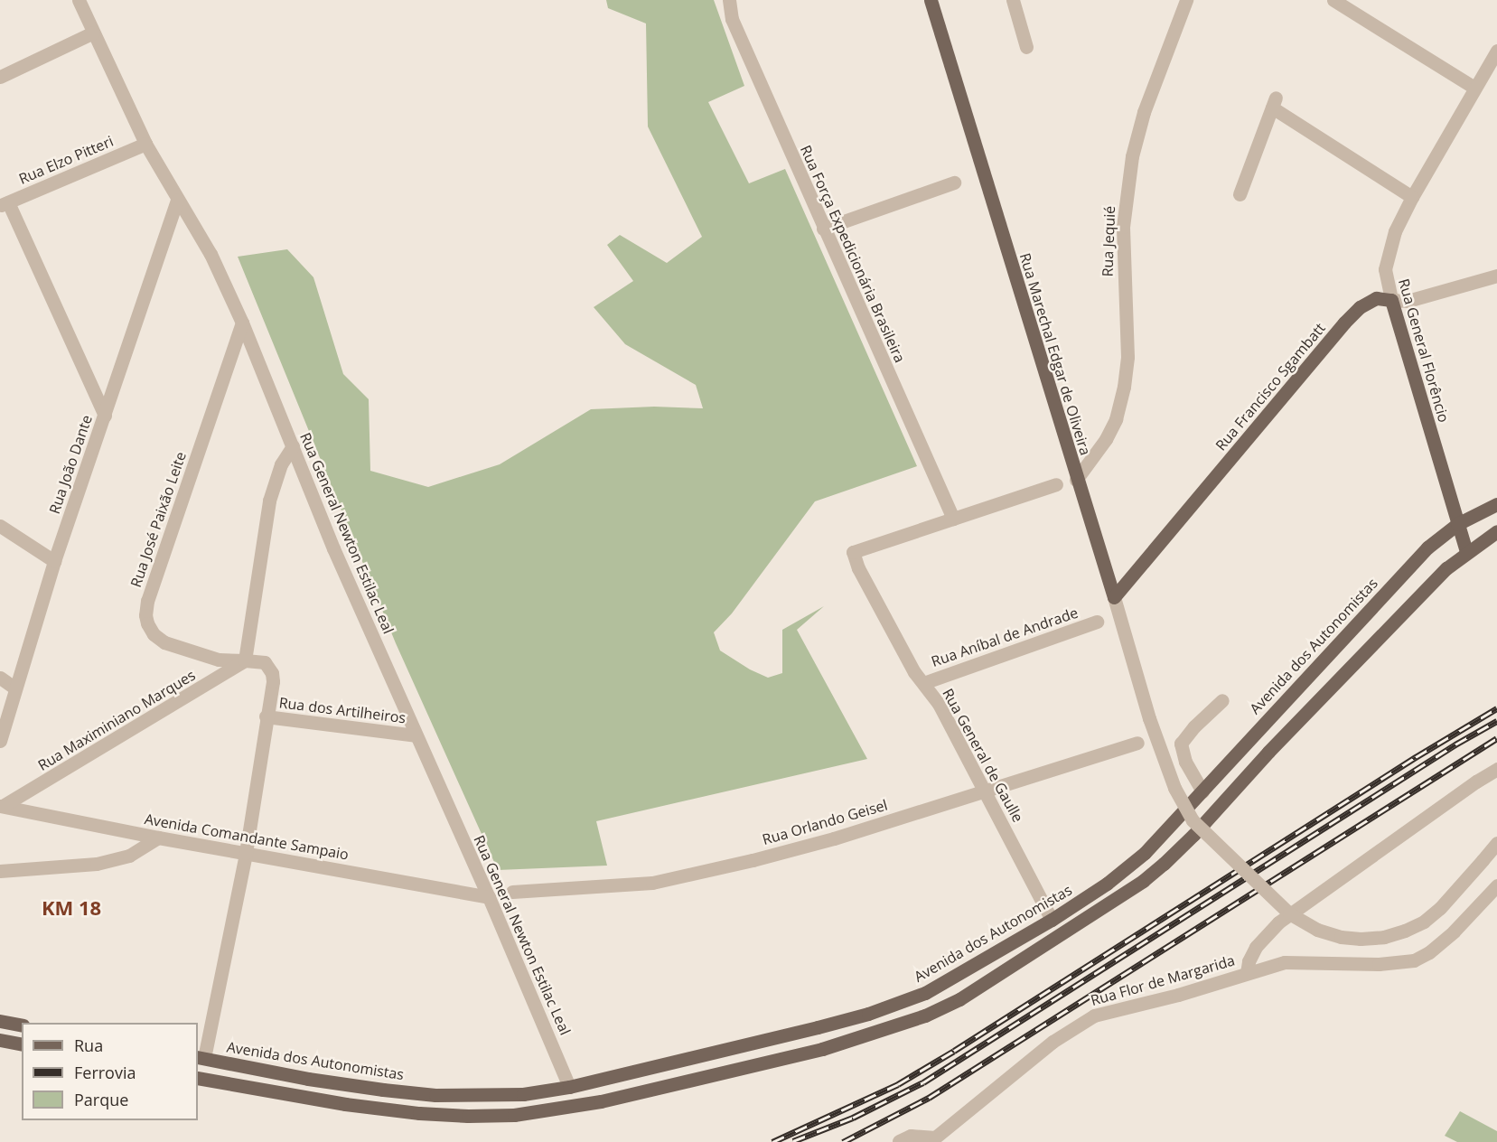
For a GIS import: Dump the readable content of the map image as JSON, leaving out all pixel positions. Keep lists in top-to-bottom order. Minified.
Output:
{"streets":{"main road":["Rua General Florêncio","Rua Marechal Edgar de Oliveira","Rua Francisco Sgambatt","Avenida dos Autonomistas"],"street":["Rua Elzo Pitteri","Rua Jequié","Rua Força Expedicionária Brasileira","Rua João Dante","Rua José Paixão Leite","Rua General Newton Estilac Leal","Rua Aníbal de Andrade","Rua dos Artilheiros","Rua Maximiniano Marques","Rua General de Gaulle","Rua Orlando Geisel","Avenida Comandante Sampaio","Rua Flor de Margarida"]},"crossings":[["Rua Elzo Pitteri","Rua General Newton Estilac Leal"],["Rua Jequié","Rua Marechal Edgar de Oliveira"],["Rua Força Expedicionária Brasileira","Rua General de Gaulle"],["Rua General Florêncio","Rua Francisco Sgambatt"],["Rua General Florêncio","Avenida dos Autonomistas"],["Rua Marechal Edgar de Oliveira","Rua Francisco Sgambatt"],["Rua João Dante","Rua General Newton Estilac Leal"],["Rua José Paixão Leite","Rua General Newton Estilac Leal"],["Rua José Paixão Leite","Rua dos Artilheiros"],["Rua José Paixão Leite","Rua Maximiniano Marques"],["Rua General Newton Estilac Leal","Avenida dos Autonomistas"],["Rua General Newton Estilac Leal","Rua dos Artilheiros"],["Rua General Newton Estilac Leal","Avenida Comandante Sampaio"],["Rua Aníbal de Andrade","Rua General de Gaulle"],["Avenida dos Autonomistas","Rua General de Gaulle"],["Rua Maximiniano Marques","Avenida Comandante Sampaio"],["Rua General de Gaulle","Rua Orlando Geisel"]],"districts":["KM 18"],"legend":["Rua","Ferrovia","Parque"]}
